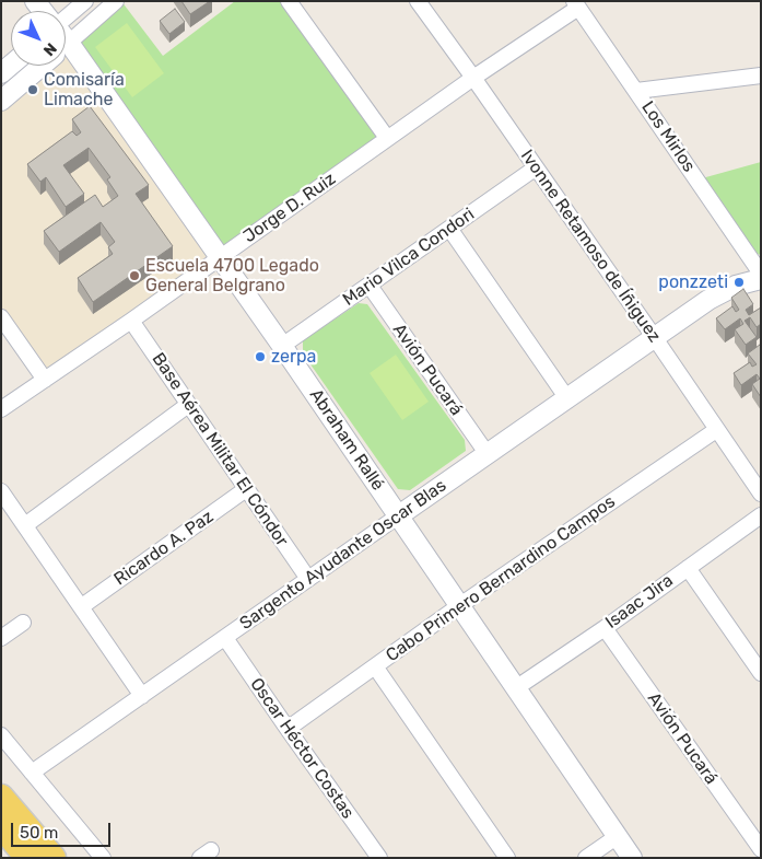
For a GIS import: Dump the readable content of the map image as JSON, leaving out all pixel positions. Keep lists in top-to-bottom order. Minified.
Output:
{"streets":{"street":["Los Mirlos","Jorge D. Ruiz","Ivonne Retamoso de Íñiguez","Mario Vilca Condori","Avión Pucará","Abraham Rallé","Base Aérea Militar El Cóndor","Ricardo A. Paz","Sargento Ayudante Oscar Blas","Cabo Primero Bernardino Campos","Isaac Jira","Oscar Héctor Costas"]},"crossings":[["Los Mirlos","Jorge D. Ruiz"],["Jorge D. Ruiz","Ivonne Retamoso de Íñiguez"],["Jorge D. Ruiz","Abraham Rallé"],["Jorge D. Ruiz","Base Aérea Militar El Cóndor"],["Ivonne Retamoso de Íñiguez","Mario Vilca Condori"],["Ivonne Retamoso de Íñiguez","Sargento Ayudante Oscar Blas"],["Ivonne Retamoso de Íñiguez","Cabo Primero Bernardino Campos"],["Mario Vilca Condori","Avión Pucará"],["Mario Vilca Condori","Abraham Rallé"],["Avión Pucará","Sargento Ayudante Oscar Blas"],["Avión Pucará","Isaac Jira"],["Abraham Rallé","Sargento Ayudante Oscar Blas"],["Abraham Rallé","Cabo Primero Bernardino Campos"],["Abraham Rallé","Isaac Jira"],["Base Aérea Militar El Cóndor","Ricardo A. Paz"],["Base Aérea Militar El Cóndor","Sargento Ayudante Oscar Blas"],["Sargento Ayudante Oscar Blas","Oscar Héctor Costas"],["Cabo Primero Bernardino Campos","Oscar Héctor Costas"]],"places":["Comisaría Limache","Escuela 4700 Legado General Belgrano","ponzzeti","zerpa"],"scale_bar":"50 m","north":"bottom right"}
